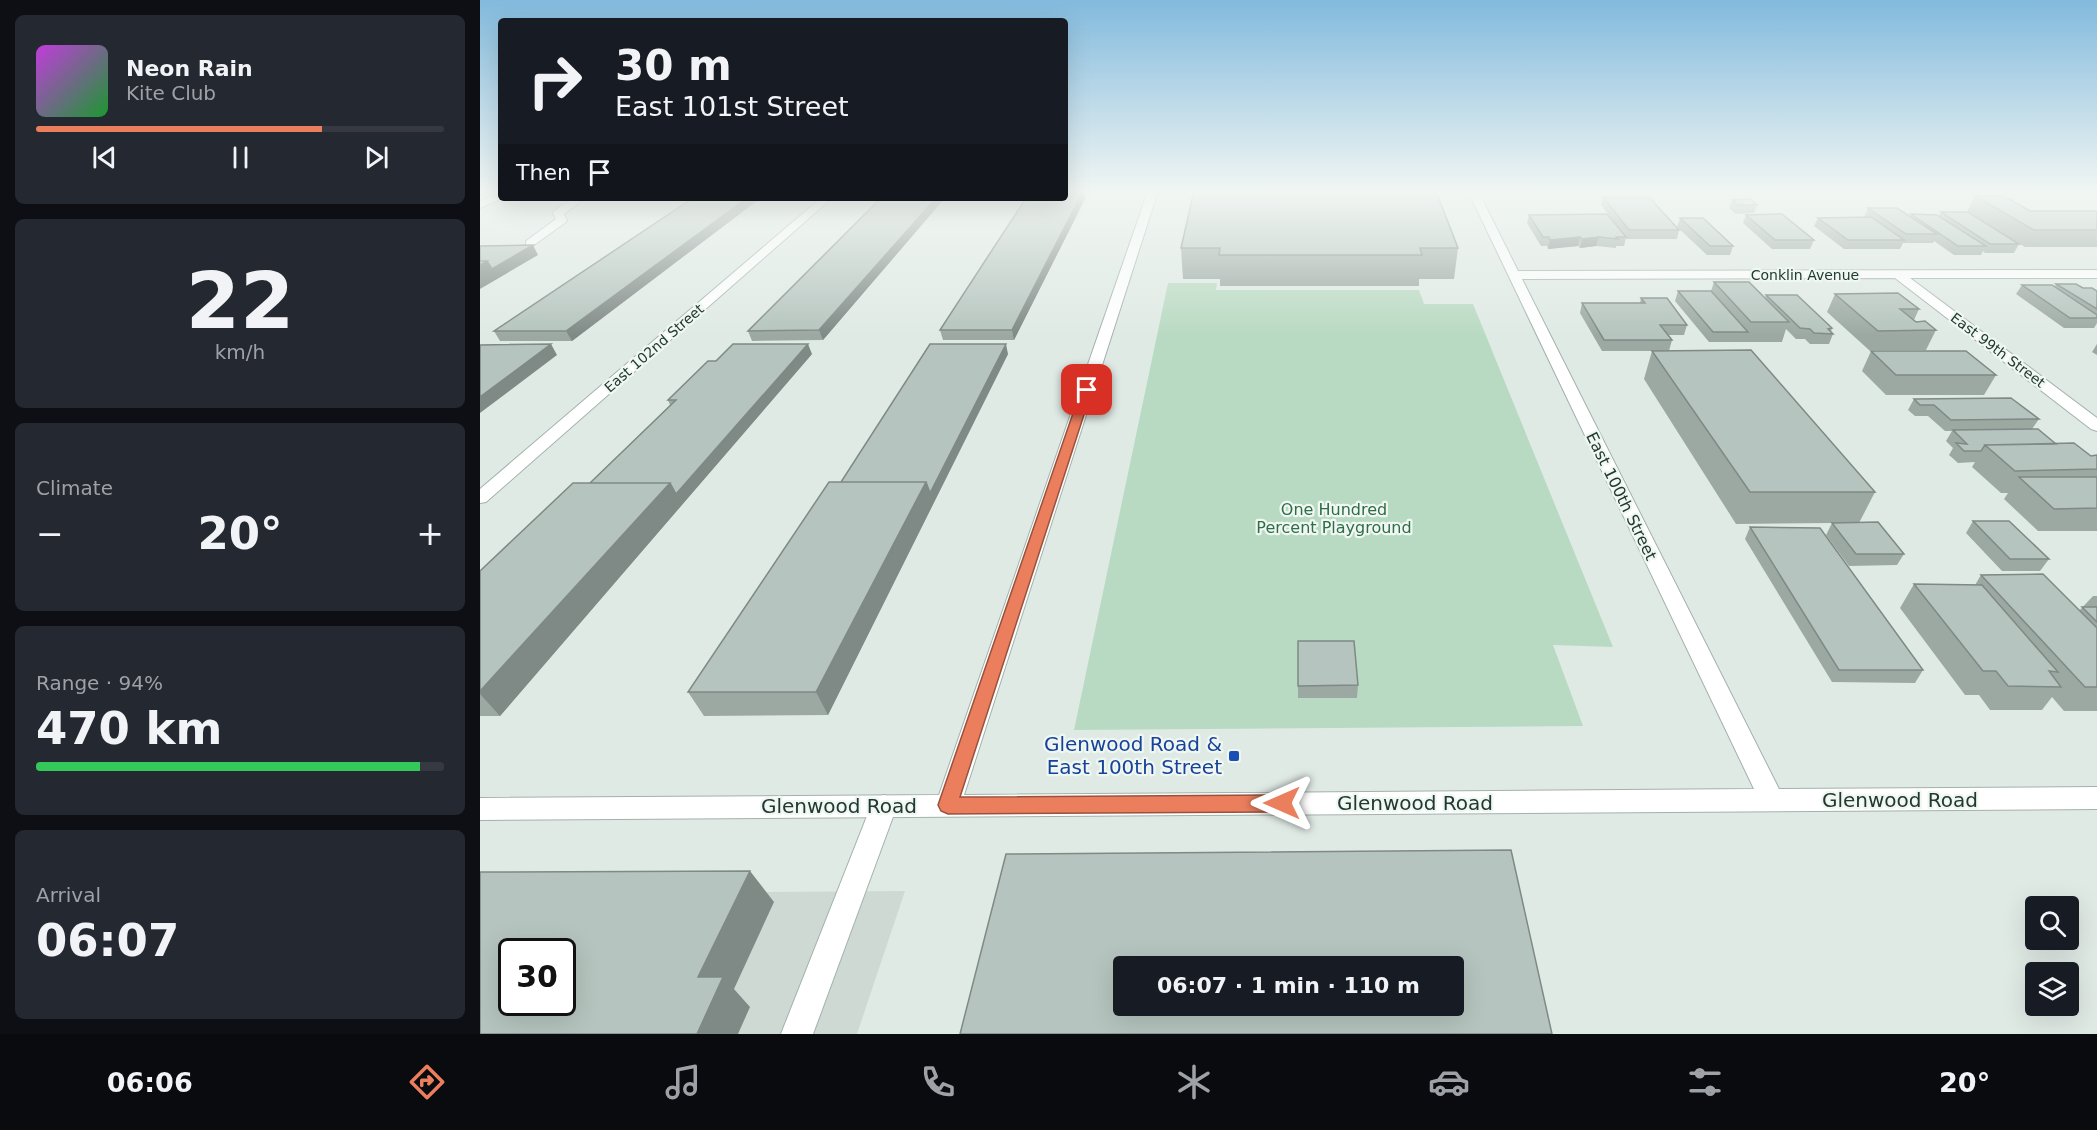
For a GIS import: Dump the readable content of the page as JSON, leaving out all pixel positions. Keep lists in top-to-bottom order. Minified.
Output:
{"streets":{"street":["Conklin Avenue","East 102nd Street","East 99th Street","East 100th Street","Glenwood Road"]},"crossings":[["Conklin Avenue","East 99th Street"],["Conklin Avenue","East 100th Street"],["East 100th Street","Glenwood Road"]],"parks":["One Hundred Percent Playground"],"places":{"transit":["Glenwood Road & East 100th Street"]},"page":{"turn":["30 m","East 101st Street"],"song":["Neon Rain","Kite Club"],"then":"Then","tile":[["22","km/h"],"Climate",["Range · 94%","470 km"],["Arrival","06:07"]],"heat":["−","20°","+"],"limit":"30","trip":"06:07 · 1 min · 110 m","tabs":["06:06","20°"]}}
